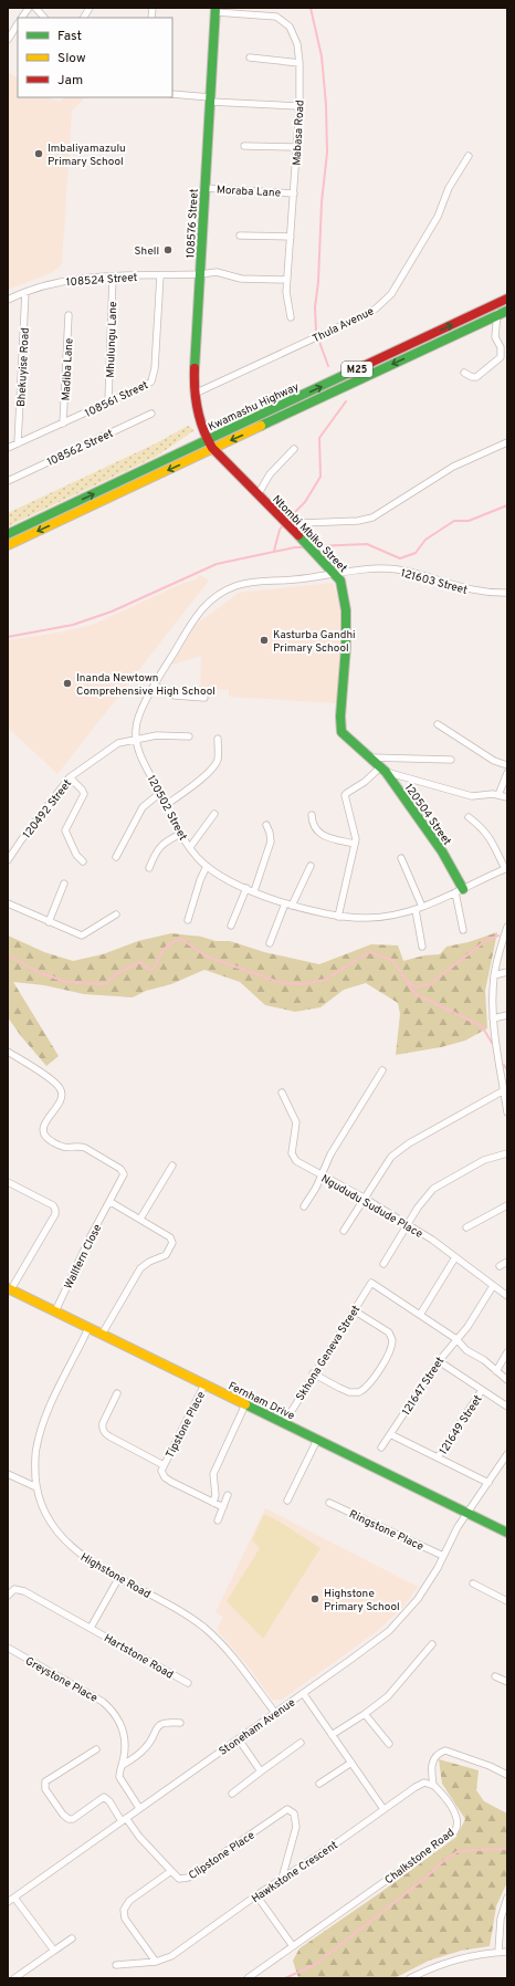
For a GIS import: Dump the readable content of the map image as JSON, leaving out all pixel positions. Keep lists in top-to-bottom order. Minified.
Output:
{"streets":{"street":["Mabasa Road","Moraba Lane","108576 Street","108524 Street","Thula Avenue","Mhulungu Lane","Bhekuyise Road","Madiba Lane","M25","108561 Street","Kwamashu Highway","108562 Street","Ntombi Mbiko Street","121603 Street","120502 Street","120492 Street","120504 Street","Ngududu Sudude Place","Wallfern Close","Skhona Geneva Street","121647 Street","Fernham Drive","Tipstone Place","121649 Street","Ringstone Place","Highstone Road","Hartstone Road","Greystone Place","Stoneham Avenue","Clipstone Place","Chalkstone Road","Hawkstone Crescent"]},"crossings":[["Mabasa Road","Moraba Lane"],["Mabasa Road","108576 Street"],["Mabasa Road","108524 Street"],["Moraba Lane","108576 Street"],["108576 Street","108524 Street"],["108576 Street","Thula Avenue"],["108576 Street","Kwamashu Highway"],["108576 Street","Ntombi Mbiko Street"],["108524 Street","Mhulungu Lane"],["108524 Street","Bhekuyise Road"],["108524 Street","108561 Street"],["Mhulungu Lane","108561 Street"],["Bhekuyise Road","108561 Street"],["Madiba Lane","108561 Street"],["Kwamashu Highway","Ntombi Mbiko Street"],["Ntombi Mbiko Street","121603 Street"],["Ntombi Mbiko Street","120502 Street"],["Ntombi Mbiko Street","120504 Street"],["121603 Street","120502 Street"],["120502 Street","120492 Street"],["120502 Street","120504 Street"],["Ngududu Sudude Place","121647 Street"],["Wallfern Close","Fernham Drive"],["Skhona Geneva Street","Fernham Drive"],["Fernham Drive","Tipstone Place"],["Fernham Drive","Highstone Road"],["Fernham Drive","Stoneham Avenue"],["Ringstone Place","Stoneham Avenue"],["Highstone Road","Stoneham Avenue"],["Greystone Place","Stoneham Avenue"],["Clipstone Place","Hawkstone Crescent"]],"places":["Imbaliyamazulu Primary School","Shell","Kasturba Gandhi Primary School","Inanda Newtown Comprehensive High School","Highstone Primary School"],"legend":["Fast","Slow","Jam"]}
